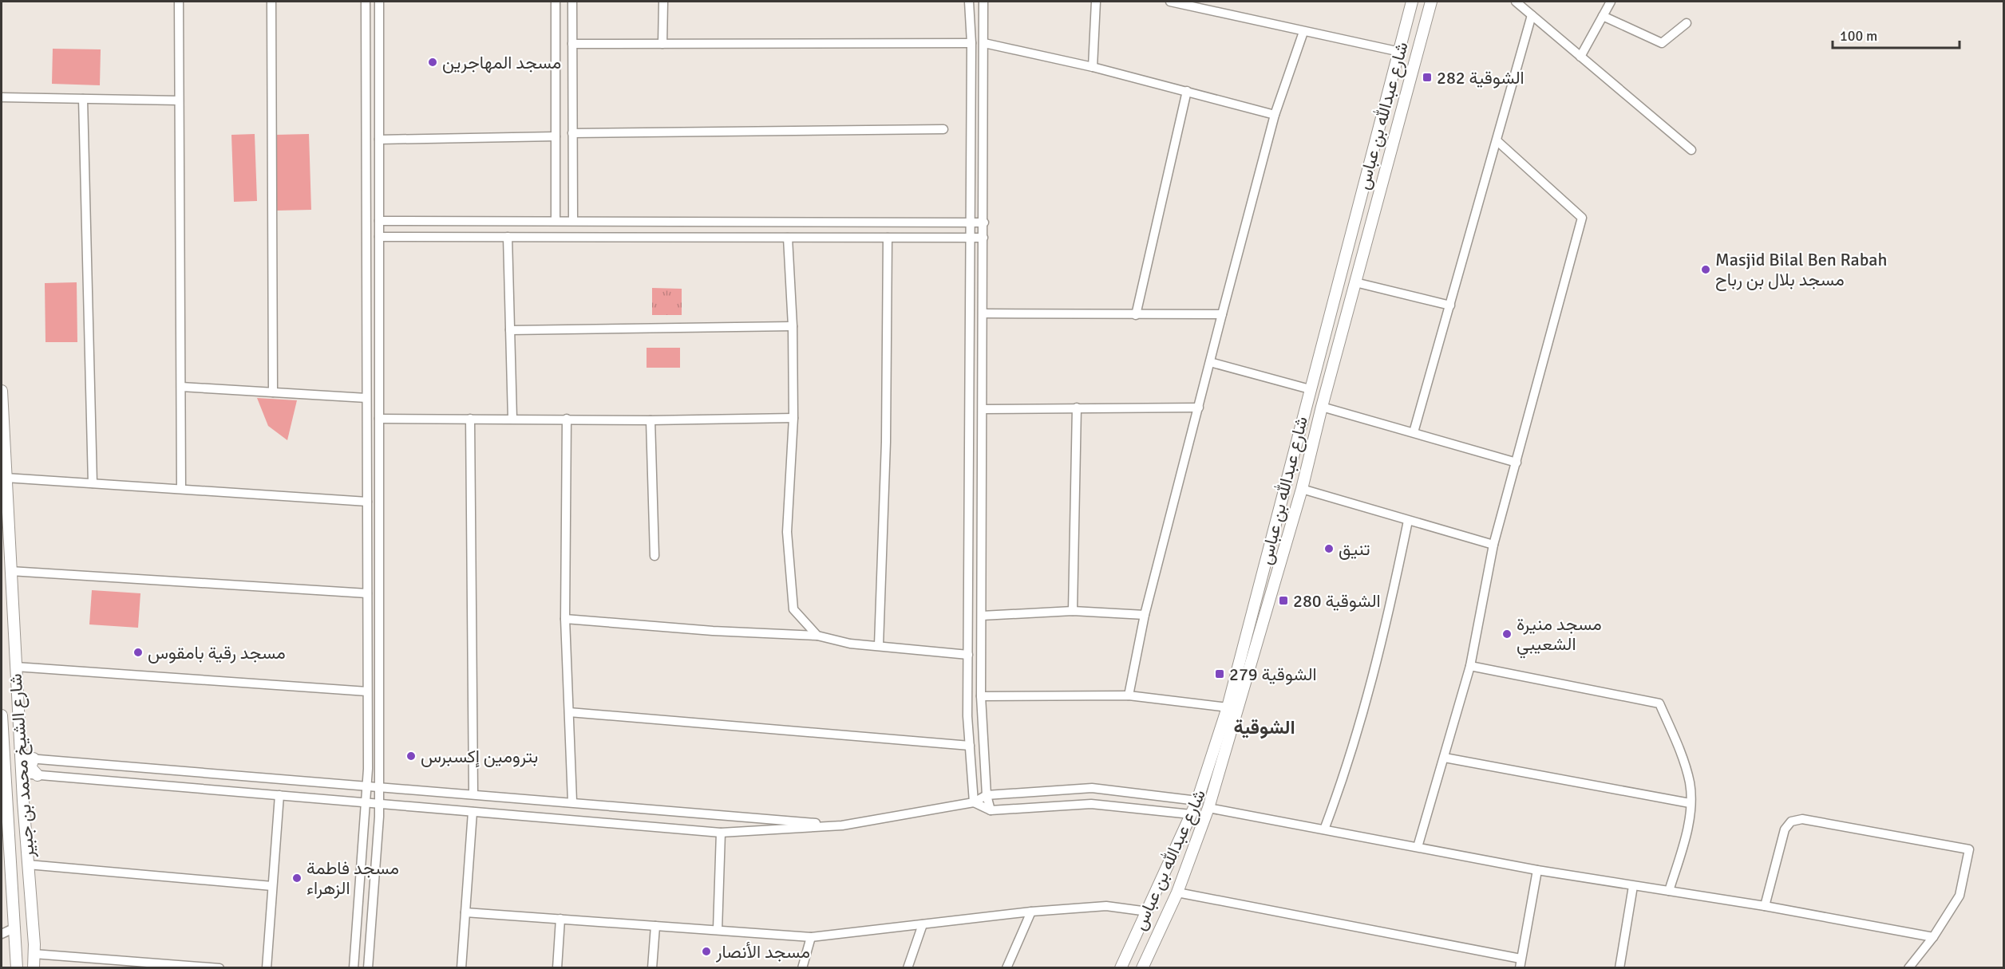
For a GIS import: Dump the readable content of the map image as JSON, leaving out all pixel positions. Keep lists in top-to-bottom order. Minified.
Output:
{"streets":{"main road":["شارع عبدالله بن عباس","شارع الشيخ محمد بن جبير"]},"districts":["الشوقية"],"places":{"other":["مسجد المهاجرين","Masjid Bilal Ben Rabah مسجد بلال بن رباح","تنيق","مسجد منيرة الشعيبي","مسجد رقية بامقوس","بترومين إكسبرس","مسجد فاطمة الزهراء","مسجد الأنصار"],"transit":["الشوقية 282","الشوقية 280","الشوقية 279"]},"scale_bar":"100 m"}
